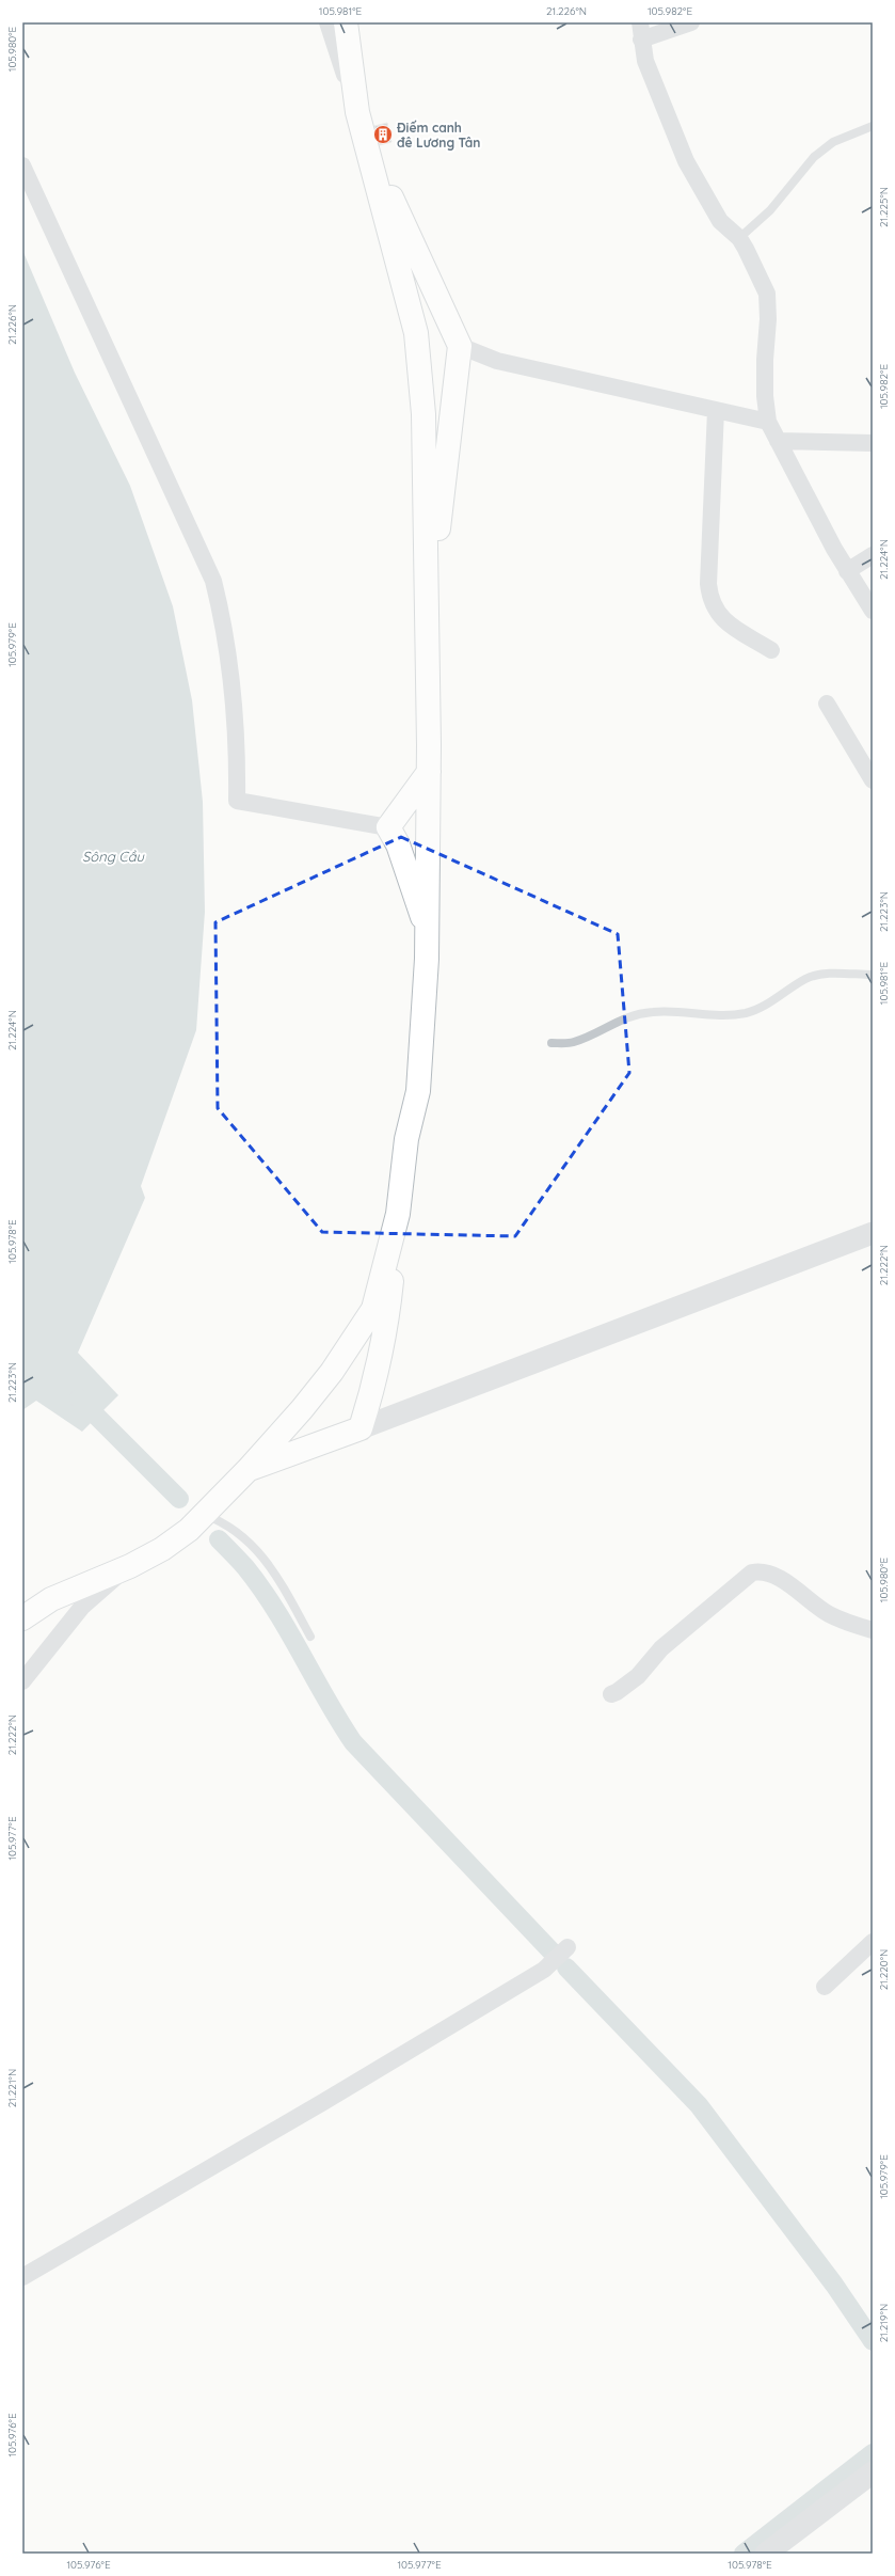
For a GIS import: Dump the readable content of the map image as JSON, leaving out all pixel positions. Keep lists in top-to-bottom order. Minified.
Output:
{"water":["Sông Cầu"],"places":{"building":["Điếm canh đê Lương Tân"]},"coordinates":["105.981°E","21.226°N","105.982°E","105.980°E","21.225°N","21.224°N","105.979°E","21.223°N","105.978°E","21.222°N","105.977°E","21.220°N","21.221°N","21.219°N","105.976°E"]}
